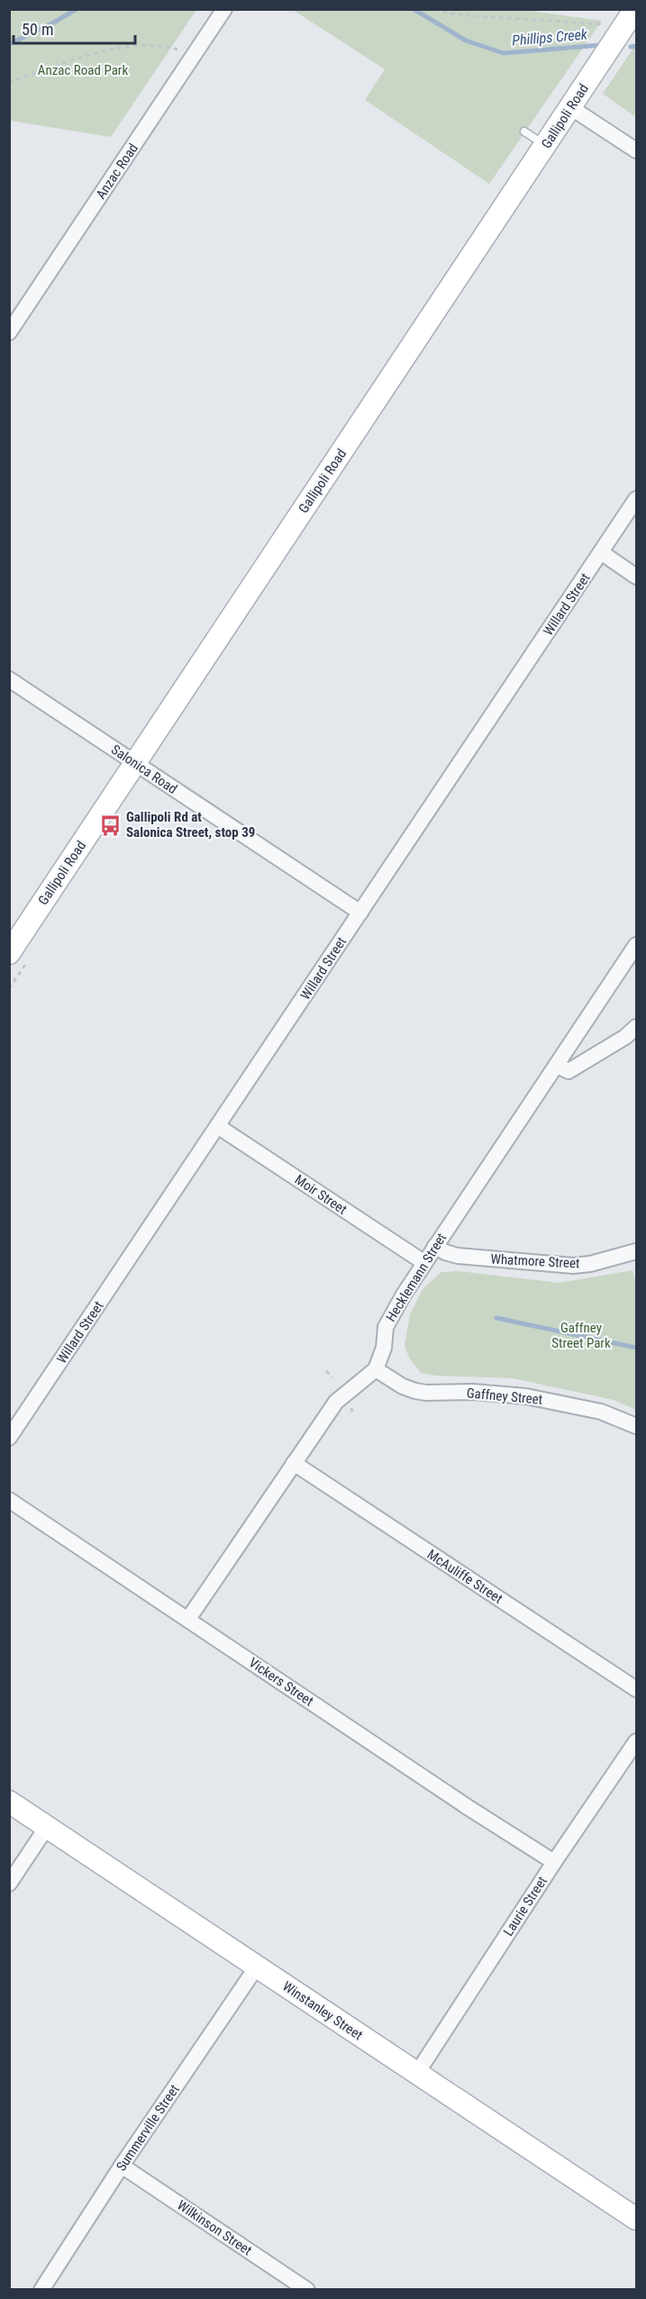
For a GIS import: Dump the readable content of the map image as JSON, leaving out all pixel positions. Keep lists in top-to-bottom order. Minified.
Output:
{"streets":{"street":["Gallipoli Road","Anzac Road","Willard Street","Salonica Road","Moir Street","Whatmore Street","Hecklemann Street","Gaffney Street","McAuliffe Street","Vickers Street","Laurie Street","Winstanley Street","Summerville Street","Wilkinson Street"]},"crossings":[["Gallipoli Road","Salonica Road"],["Willard Street","Salonica Road"],["Willard Street","Moir Street"],["Moir Street","Hecklemann Street"],["Whatmore Street","Hecklemann Street"],["Hecklemann Street","Gaffney Street"],["Vickers Street","Laurie Street"],["Laurie Street","Winstanley Street"],["Winstanley Street","Summerville Street"],["Summerville Street","Wilkinson Street"]],"water":["Phillips Creek"],"parks":["Anzac Road Park","Gaffney Street Park"],"places":{"bus stop":["Gallipoli Rd at Salonica Street, stop 39"]},"scale_bar":"50 m"}
